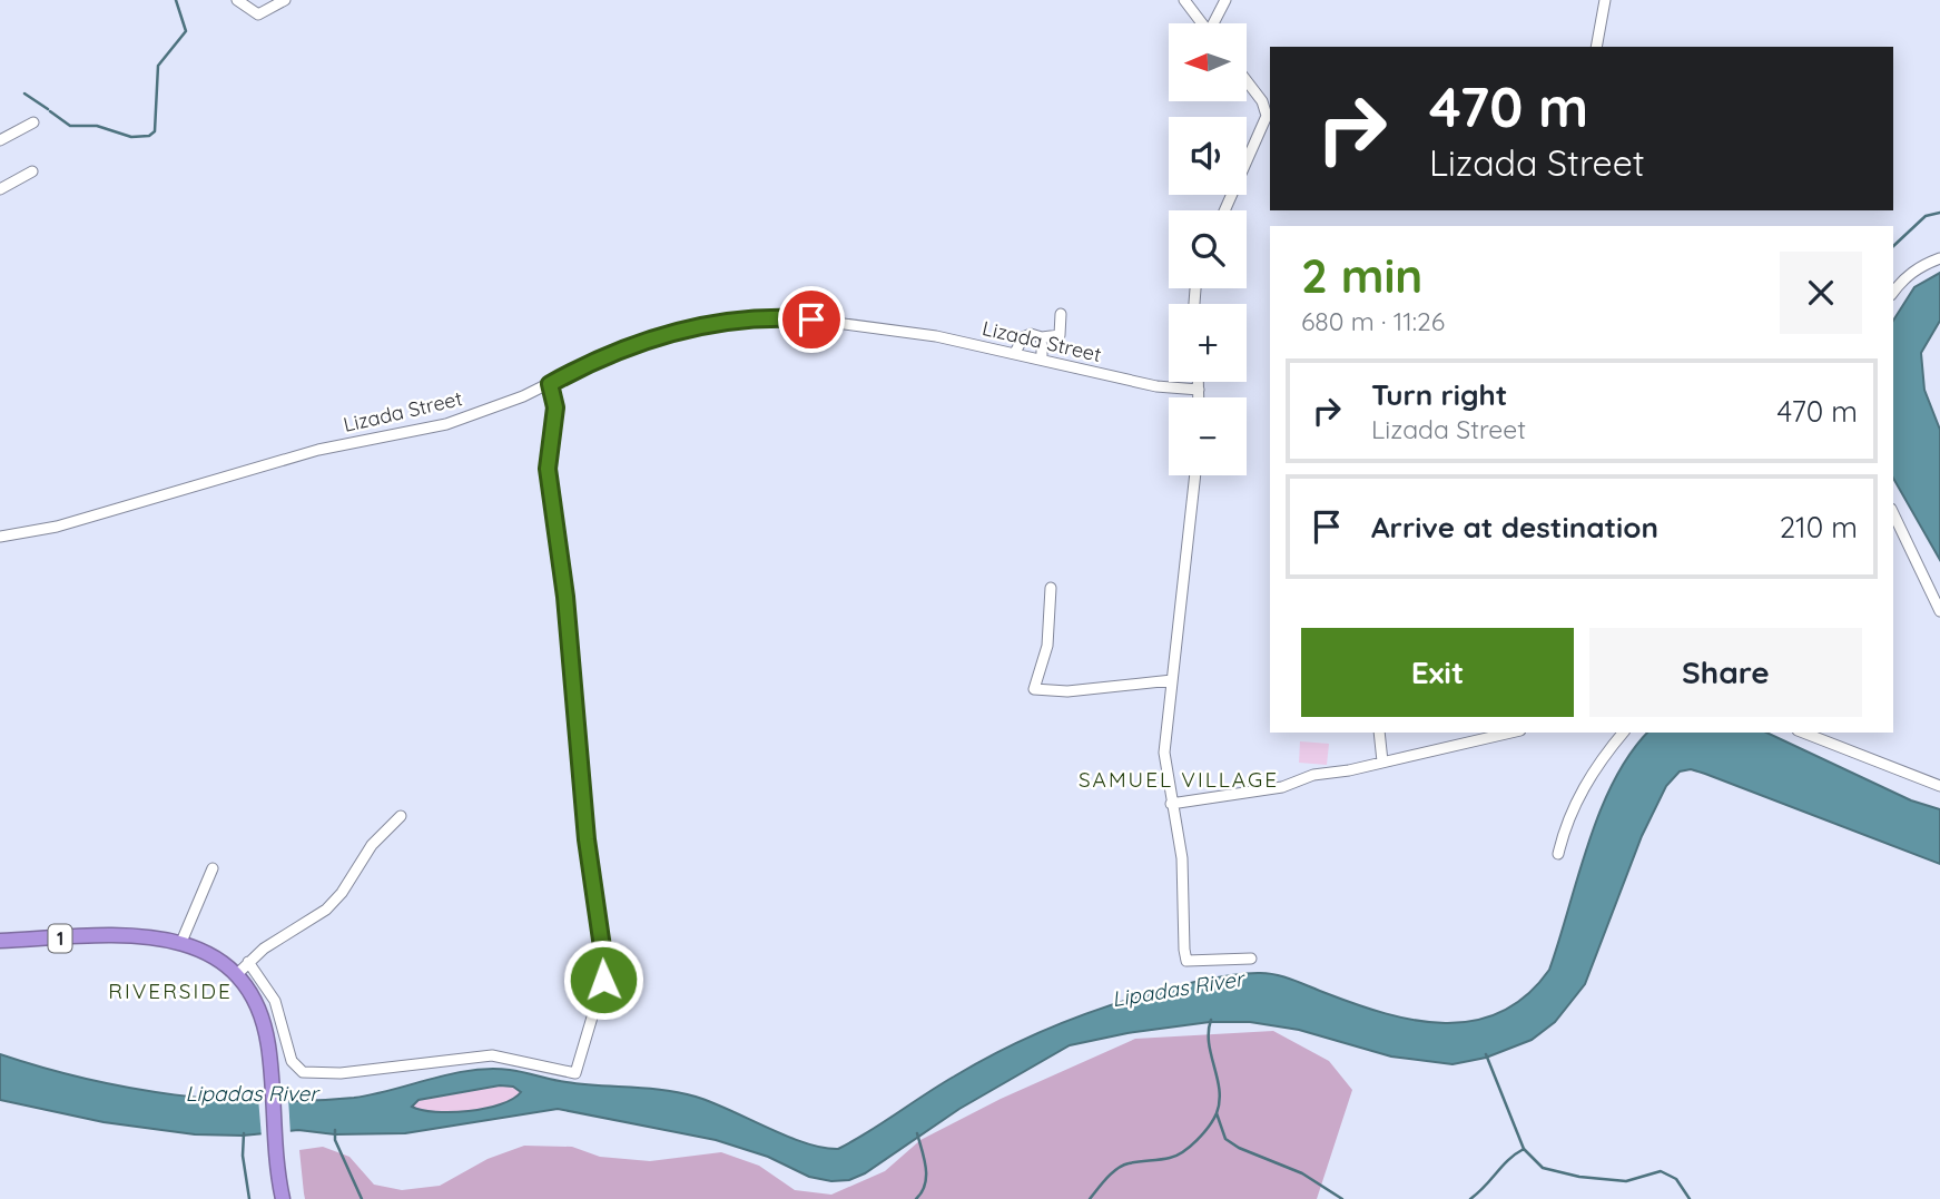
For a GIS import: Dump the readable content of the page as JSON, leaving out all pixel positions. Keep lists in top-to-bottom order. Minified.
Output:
{"streets":{"highway":["1"],"street":["Lizada Street"]},"districts":["SAMUEL VILLAGE","RIVERSIDE"],"water":["Lipadas River"],"north":"left","page":{"map_buttons":["+","−"],"turn":["470 m","Lizada Street"],"heading":["2 min","680 m · 11:26"],"list":[{"name":"Turn right","note":"Lizada Street","value":"470 m"},{"name":"Arrive at destination","value":"210 m"}],"buttons":["Exit","Share"]}}
